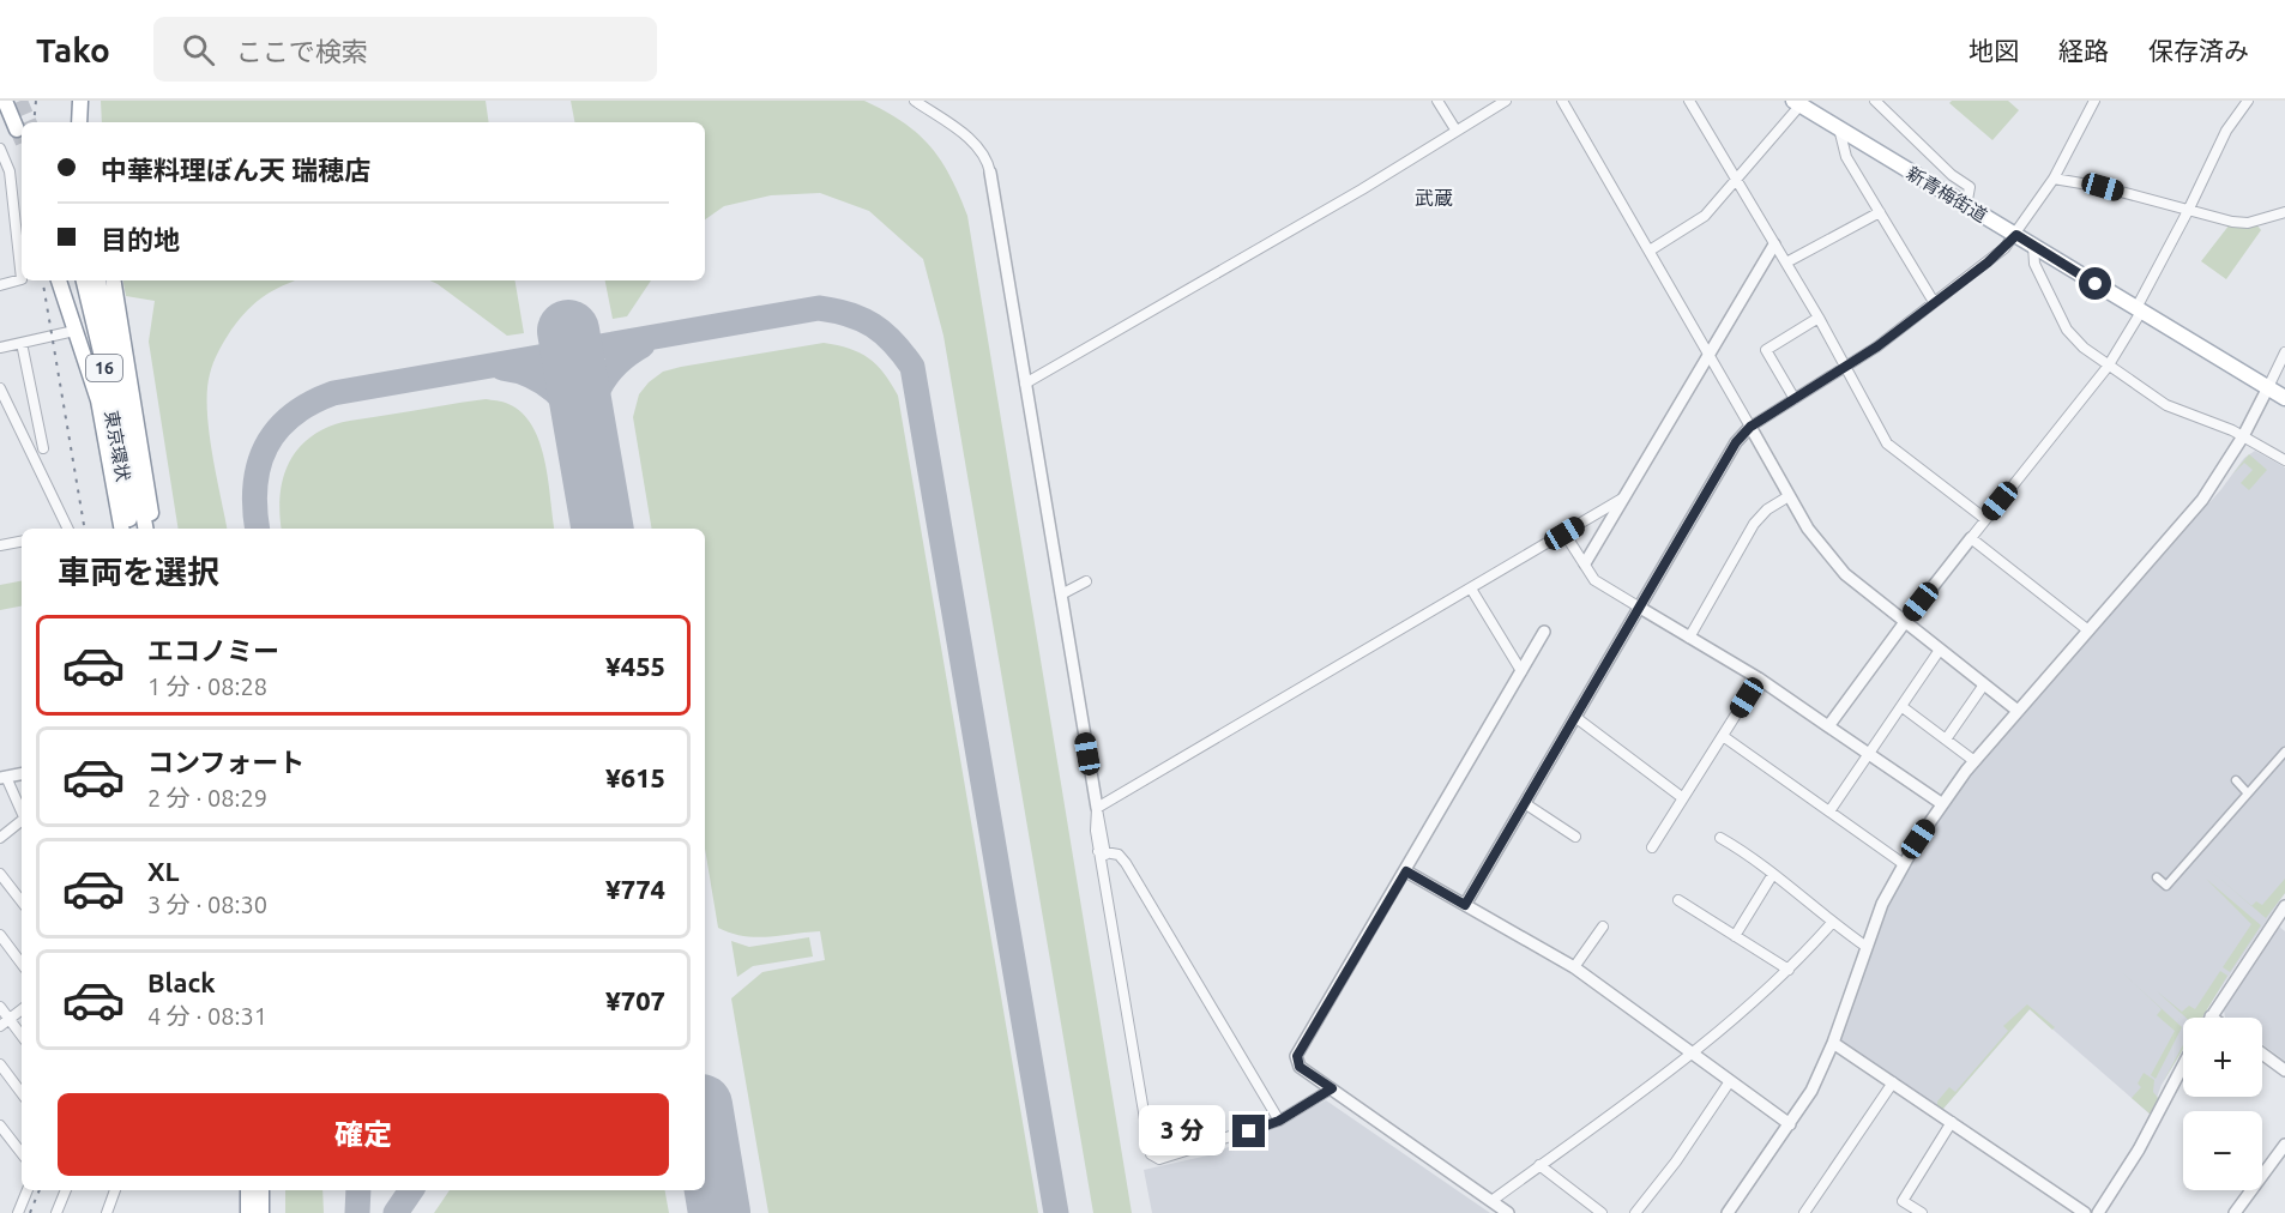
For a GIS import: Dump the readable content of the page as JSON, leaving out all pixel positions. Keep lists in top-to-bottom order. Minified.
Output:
{"streets":{"main road":["新青梅街道","16","東京環状"]},"districts":["武蔵"],"page":{"header":"Tako","search":"ここで検索","nav":["地図","経路","保存済み"],"banner":["中華料理ぼん天 瑞穂店","目的地"],"heading":"車両を選択","list":[{"name":"エコノミー","note":"1 分 · 08:28","value":"¥455"},{"name":"コンフォート","note":"2 分 · 08:29","value":"¥615"},{"name":"XL","note":"3 分 · 08:30","value":"¥774"},{"name":"Black","note":"4 分 · 08:31","value":"¥707"}],"map_buttons":["+","−"],"buttons":"確定","bubble":"3 分"}}
